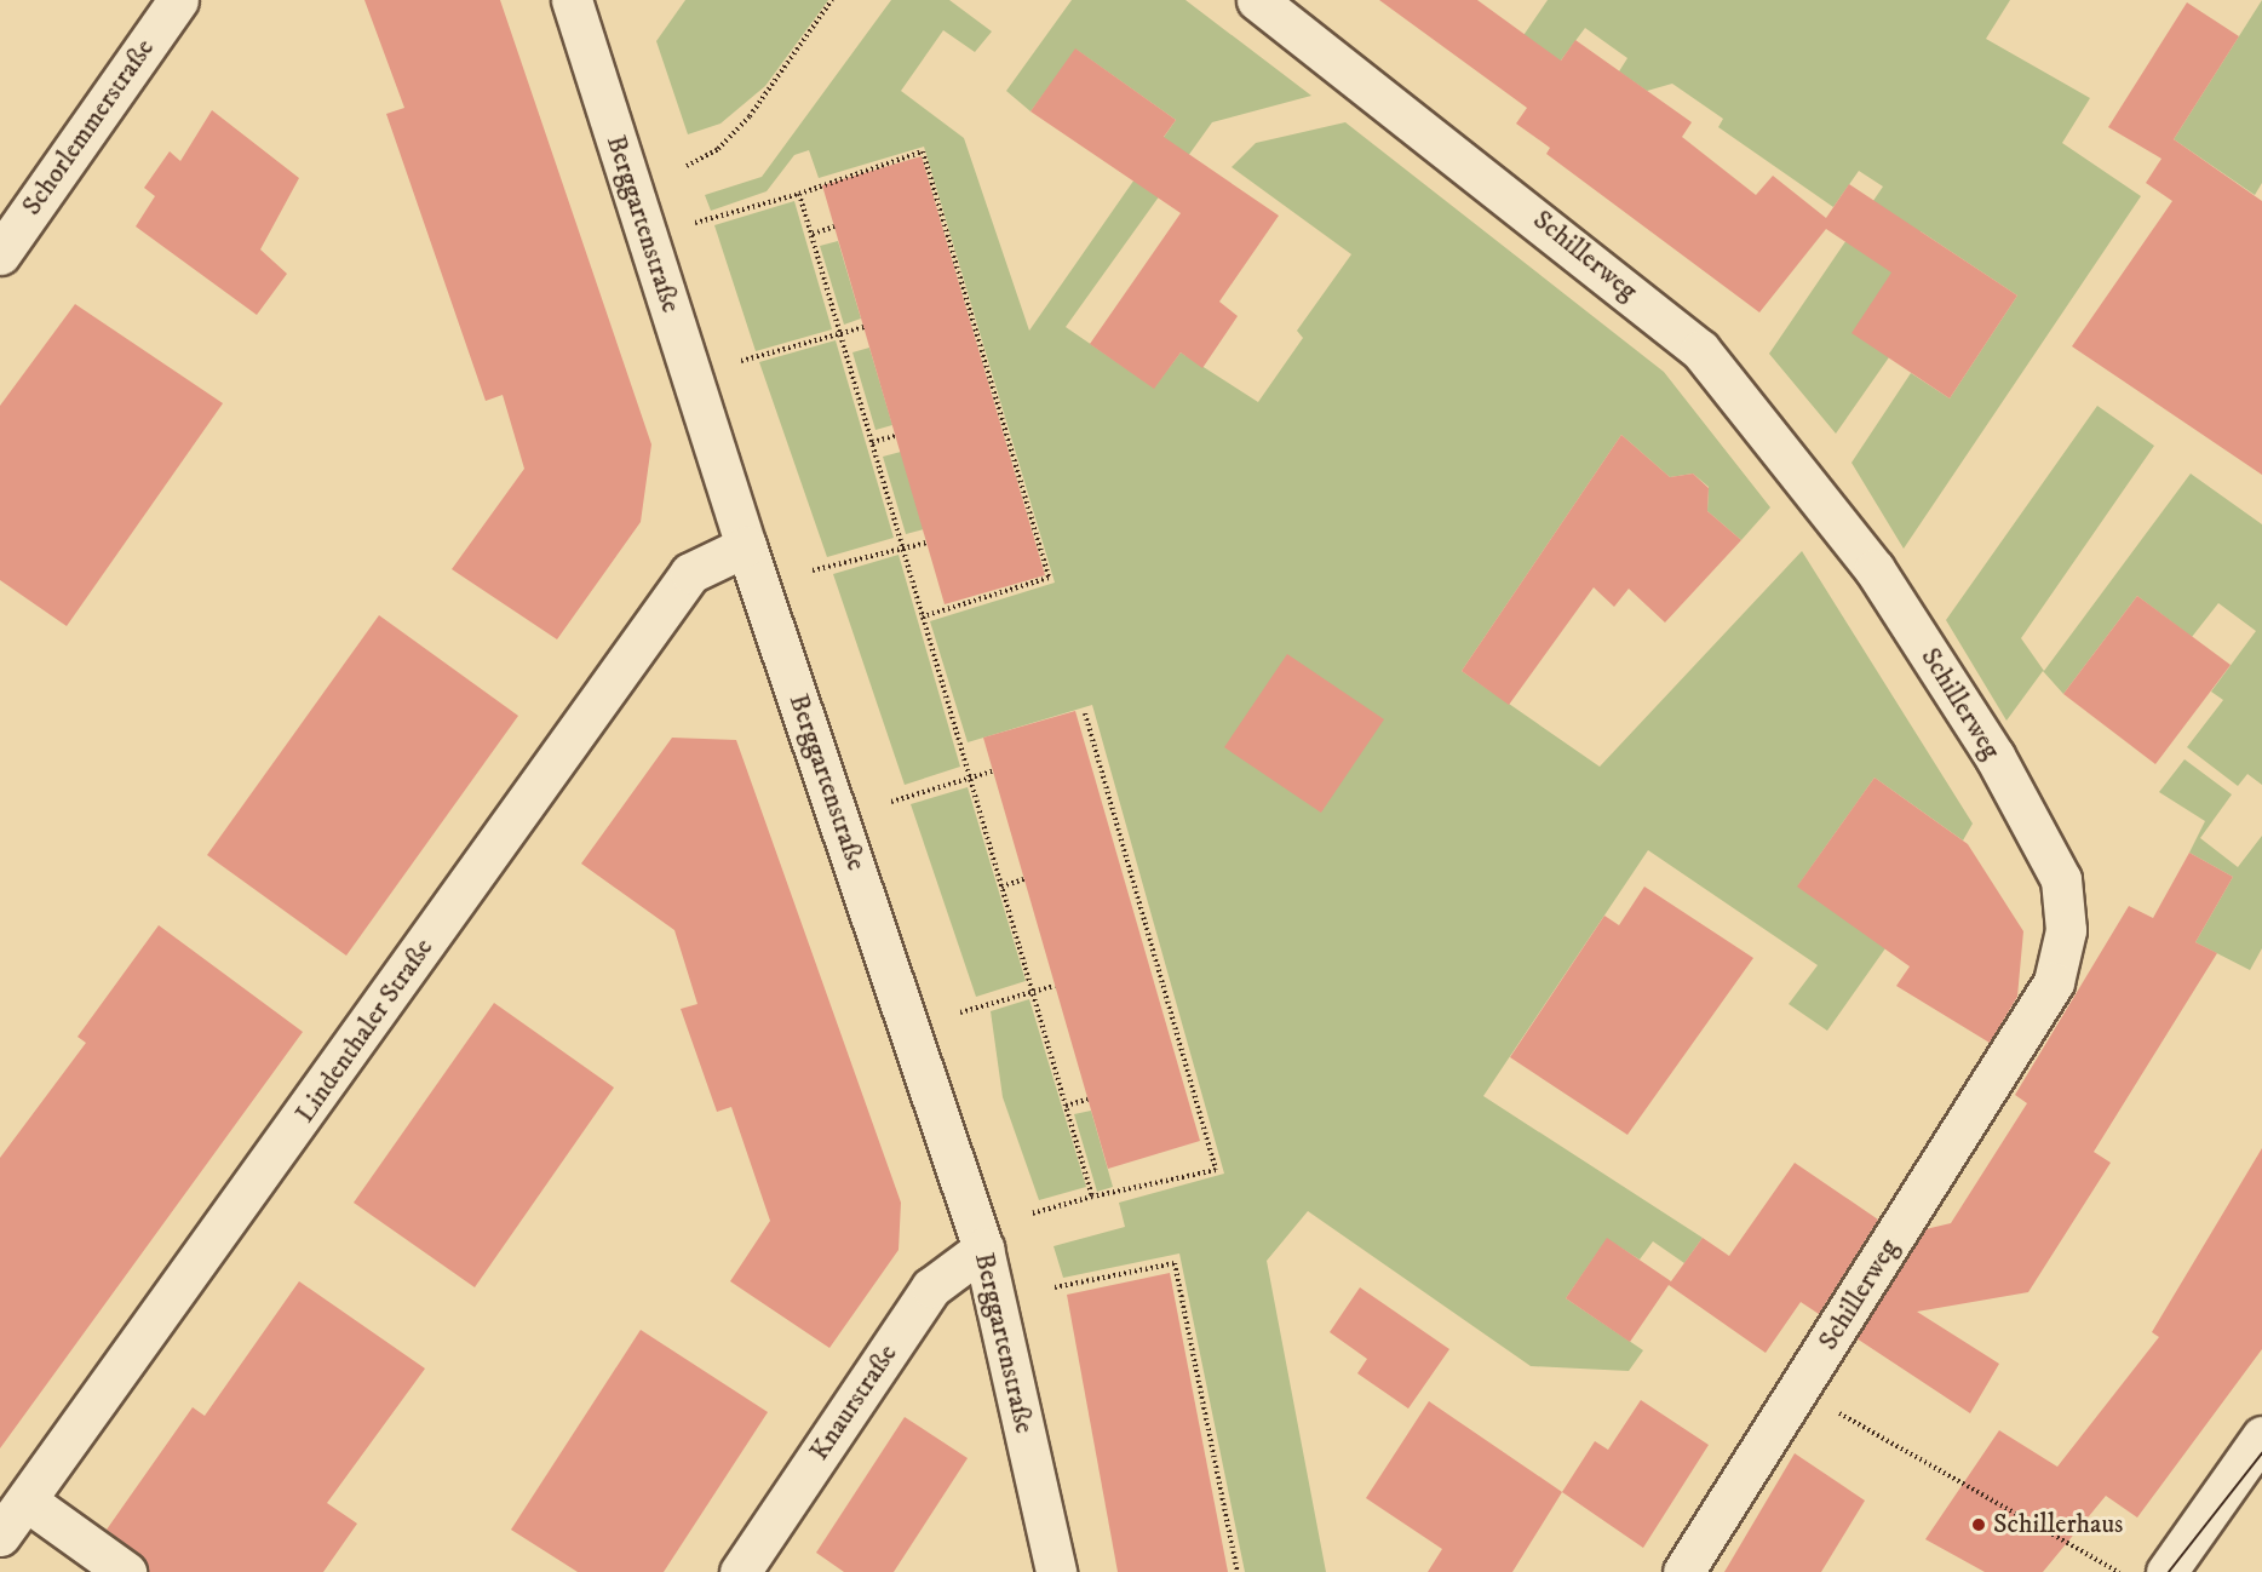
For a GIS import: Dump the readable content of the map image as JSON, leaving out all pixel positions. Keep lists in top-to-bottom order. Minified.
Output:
{"streets":{"street":["Schorlemmerstraße","Berggartenstraße","Schillerweg","Lindenthaler Straße","Knaurstraße"]},"crossings":[["Berggartenstraße","Lindenthaler Straße"],["Berggartenstraße","Knaurstraße"]],"places":["Schillerhaus"]}
